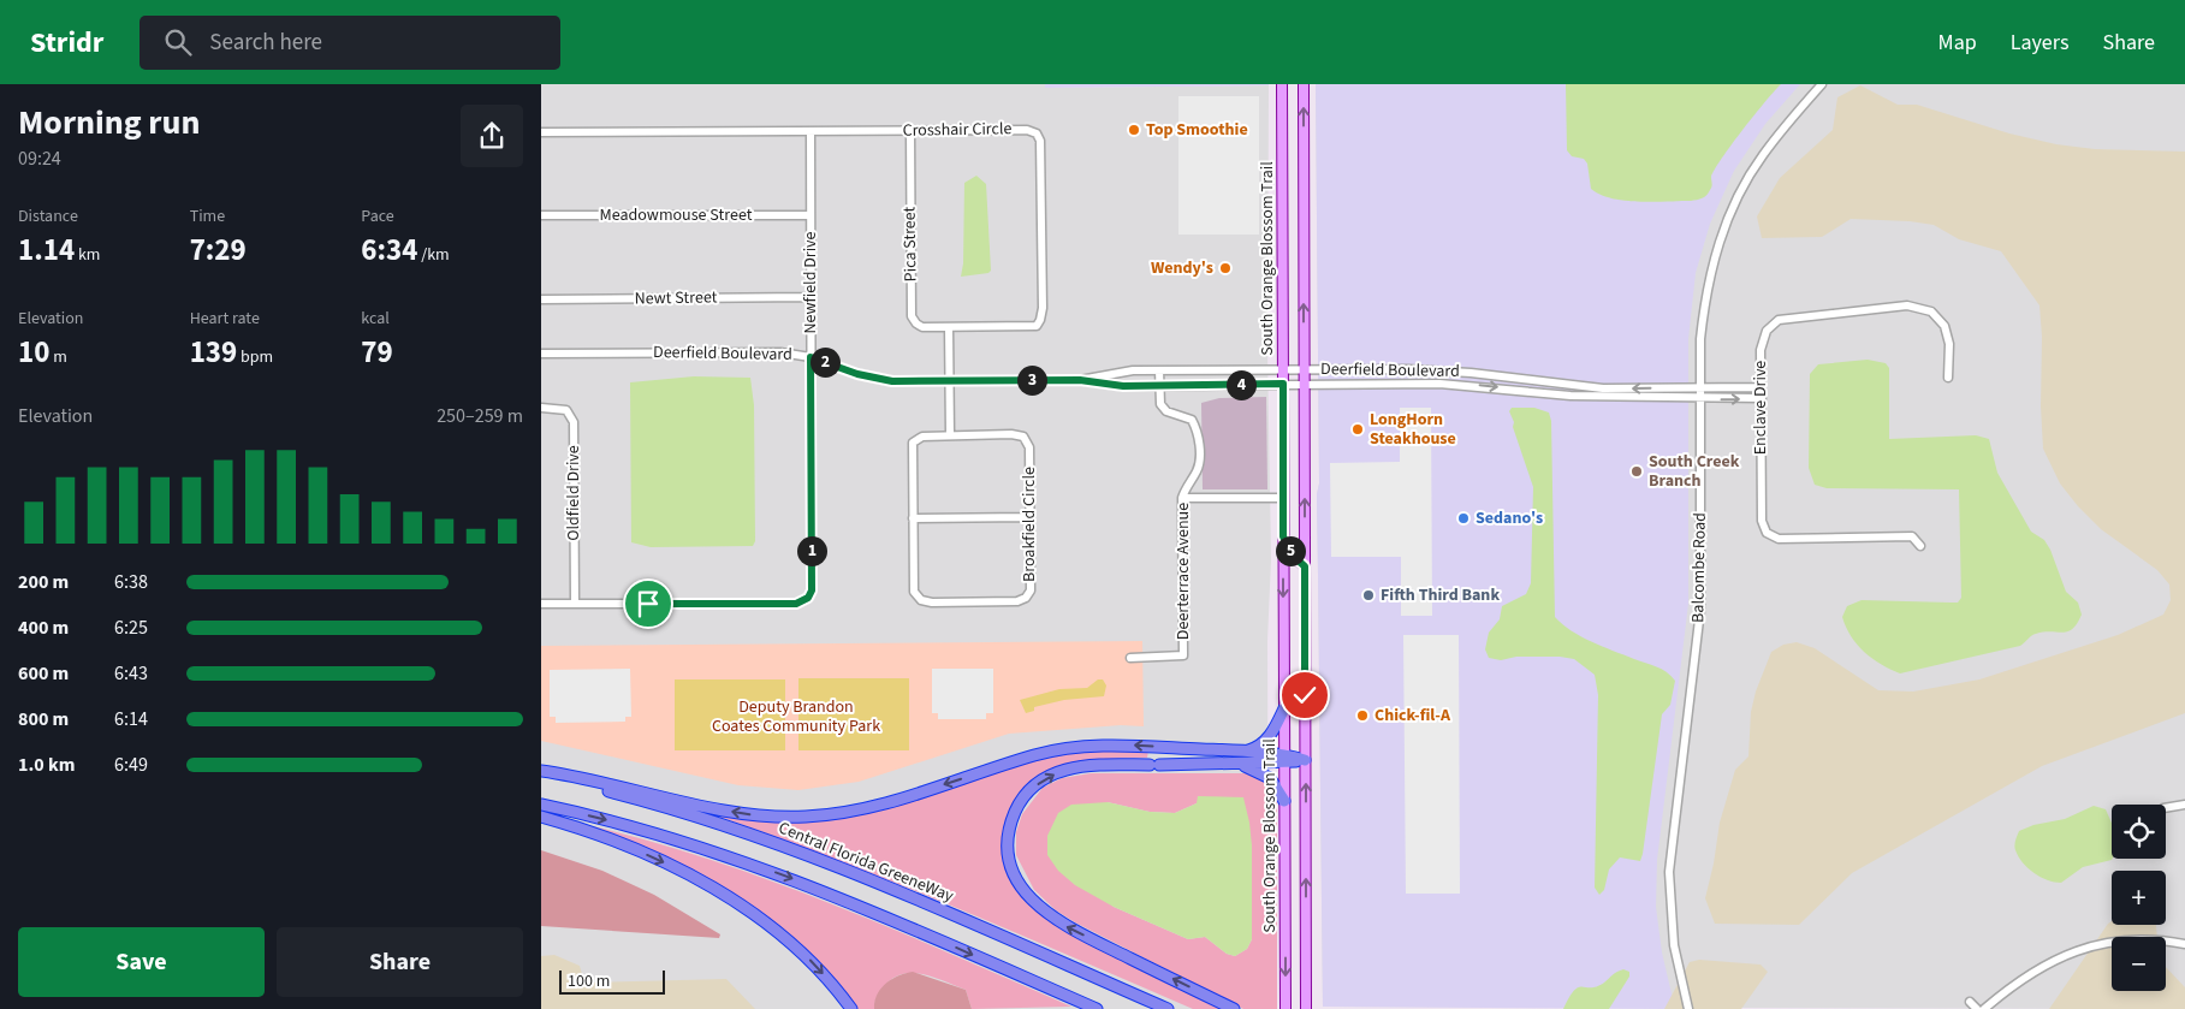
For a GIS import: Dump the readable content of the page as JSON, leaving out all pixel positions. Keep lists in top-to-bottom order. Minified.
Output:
{"streets":{"highway":["Central Florida GreeneWay"],"main road":["South Orange Blossom Trail"],"street":["Crosshair Circle","Meadowmouse Street","Pica Street","Newfield Drive","Newt Street","Deerfield Boulevard","Enclave Drive","Oldfield Drive","Broakfield Circle","Balcombe Road","Deerterrace Avenue"]},"crossings":[["Crosshair Circle","Pica Street"],["Crosshair Circle","Newfield Drive"],["Meadowmouse Street","Newfield Drive"],["South Orange Blossom Trail","Deerfield Boulevard"],["Newfield Drive","Newt Street"],["Newfield Drive","Deerfield Boulevard"],["Newfield Drive","Oldfield Drive"],["Deerfield Boulevard","Enclave Drive"],["Deerfield Boulevard","Balcombe Road"],["Deerfield Boulevard","Deerterrace Avenue"]],"parks":["Deputy Brandon Coates Community Park"],"places":["Top Smoothie","Wendy's","LongHorn Steakhouse","South Creek Branch","Sedano's","Fifth Third Bank","Chick-fil-A"],"scale_bar":"100 m","page":{"header":"Stridr","search":"Search here","nav":["Map","Layers","Share"],"heading":["Morning run","09:24"],"stats":[["Distance","1.14 km"],["Time","7:29"],["Pace","6:34 /km"],["Elevation","10 m"],["Heart rate","139 bpm"],["kcal","79"]],"pins":["2","3","4","1","5"],"chart":["Elevation","250–259 m"],"list":[{"name":"200 m","note":"6:38"},{"name":"400 m","note":"6:25"},{"name":"600 m","note":"6:43"},{"name":"800 m","note":"6:14"},{"name":"1.0 km","note":"6:49"}],"map_buttons":["+","−"],"buttons":["Save","Share"],"scale":"100 m"}}
